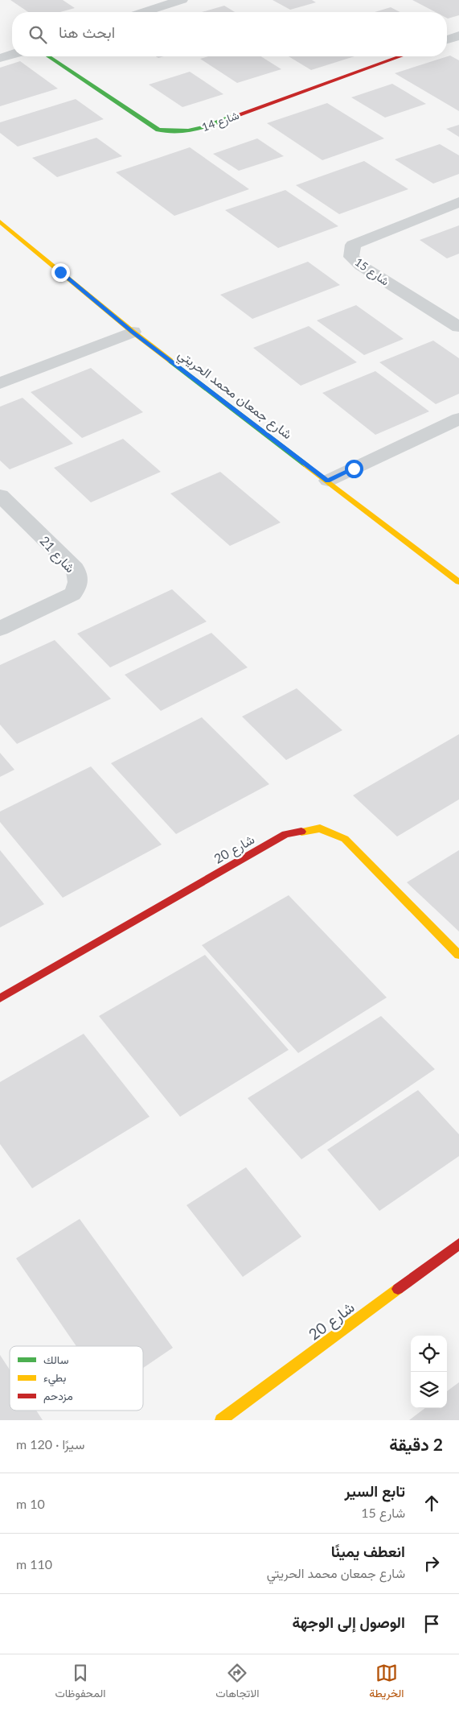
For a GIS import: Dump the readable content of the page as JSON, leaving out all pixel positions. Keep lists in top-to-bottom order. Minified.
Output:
{"streets":{"street":["شارع 14","شارع 15","شارع جمعان محمد الحريتي","شارع 21","شارع 20"]},"legend":["سالك","بطيء","مزدحم"],"page":{"search":"ابحث هنا","heading":["2 دقيقة","سيرًا · 120 m"],"list":[["تابع السير","شارع 15","10 m"],["انعطف يمينًا","شارع جمعان محمد الحريتي","110 m"],"الوصول إلى الوجهة"],"nav":["الخريطة","الاتجاهات","المحفوظات"]}}
